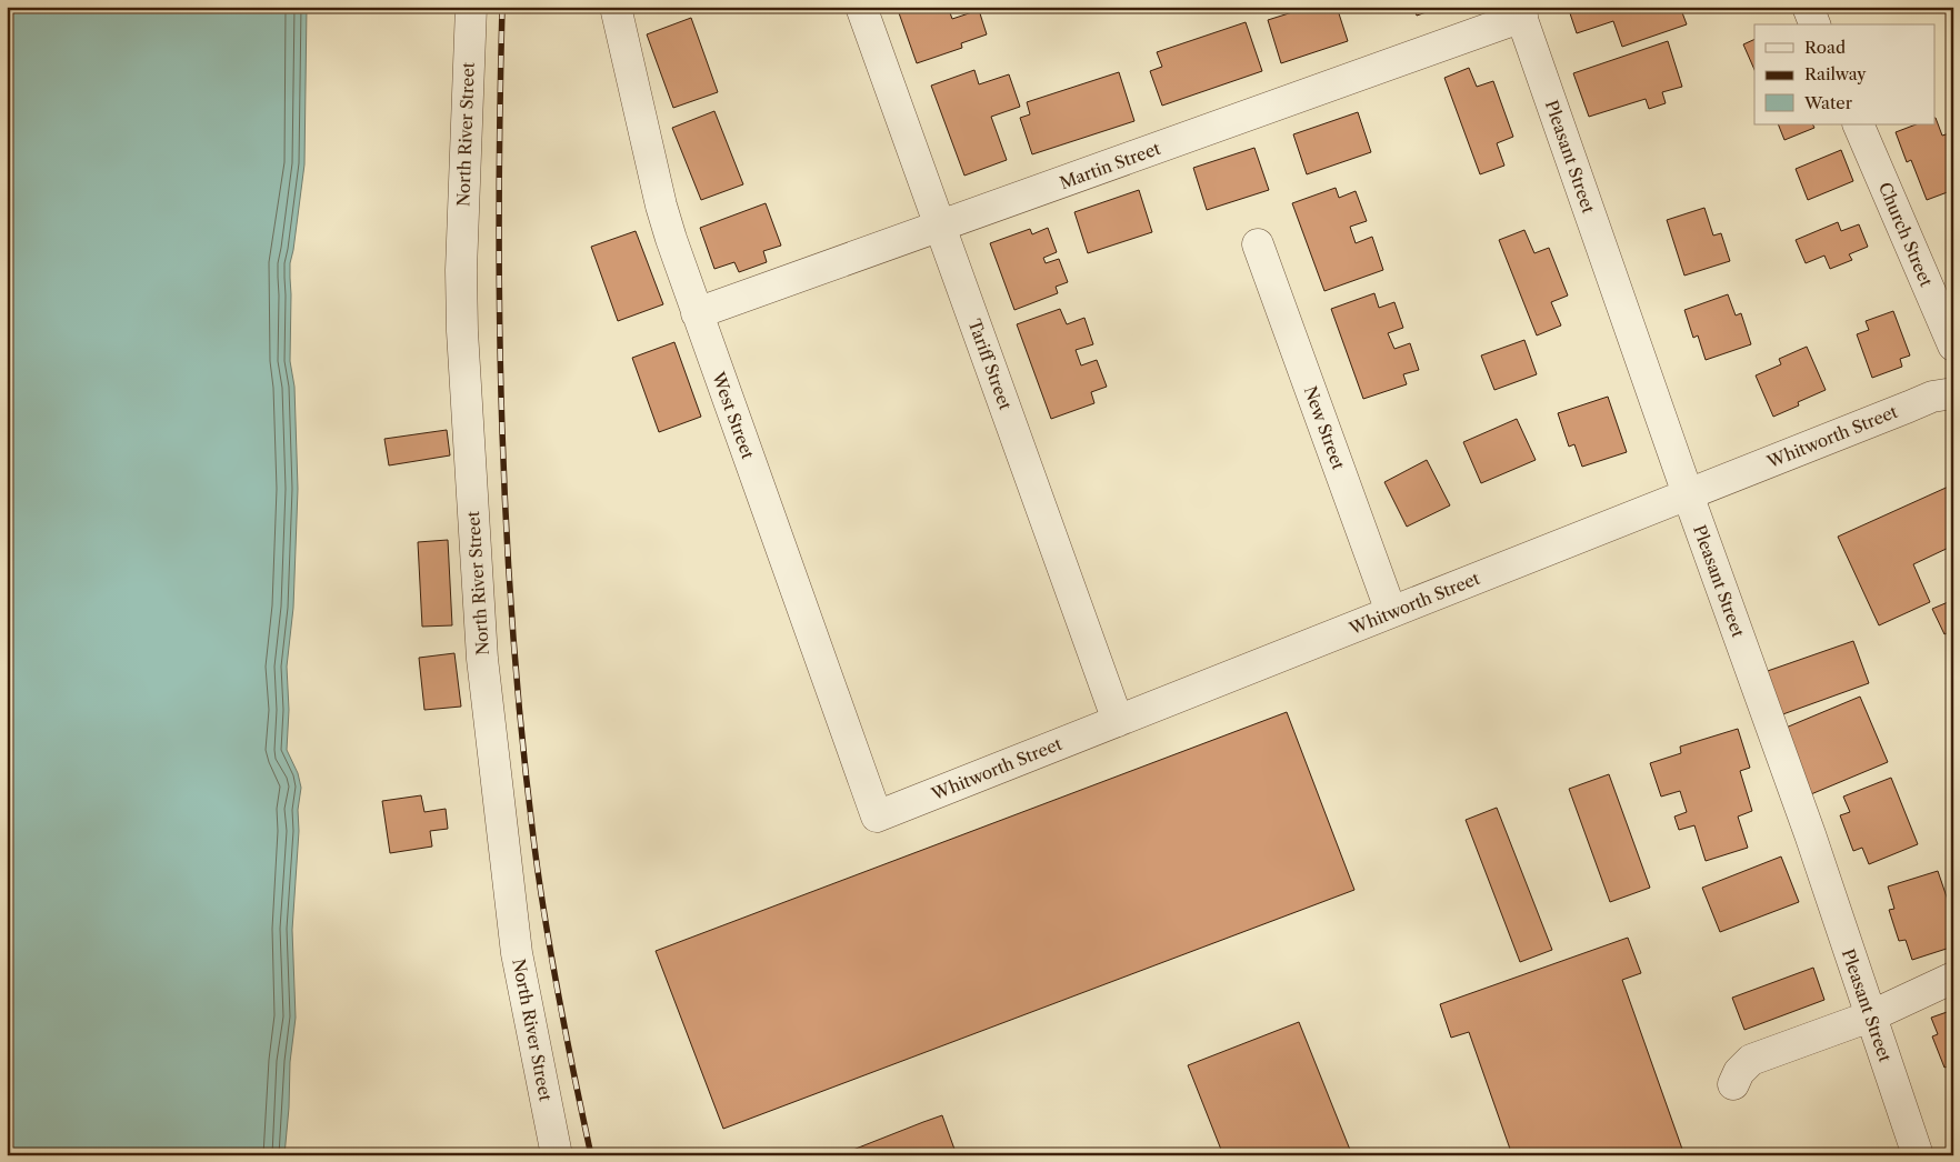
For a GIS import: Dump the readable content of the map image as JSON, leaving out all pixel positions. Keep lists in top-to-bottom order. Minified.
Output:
{"streets":{"street":["North River Street","Pleasant Street","Martin Street","Church Street","Tariff Street","West Street","New Street","Whitworth Street"]},"crossings":[["Pleasant Street","Martin Street"],["Pleasant Street","Whitworth Street"],["Martin Street","Tariff Street"],["Martin Street","West Street"],["Tariff Street","Whitworth Street"],["West Street","Whitworth Street"],["New Street","Whitworth Street"]],"legend":["Road","Railway","Water"]}
